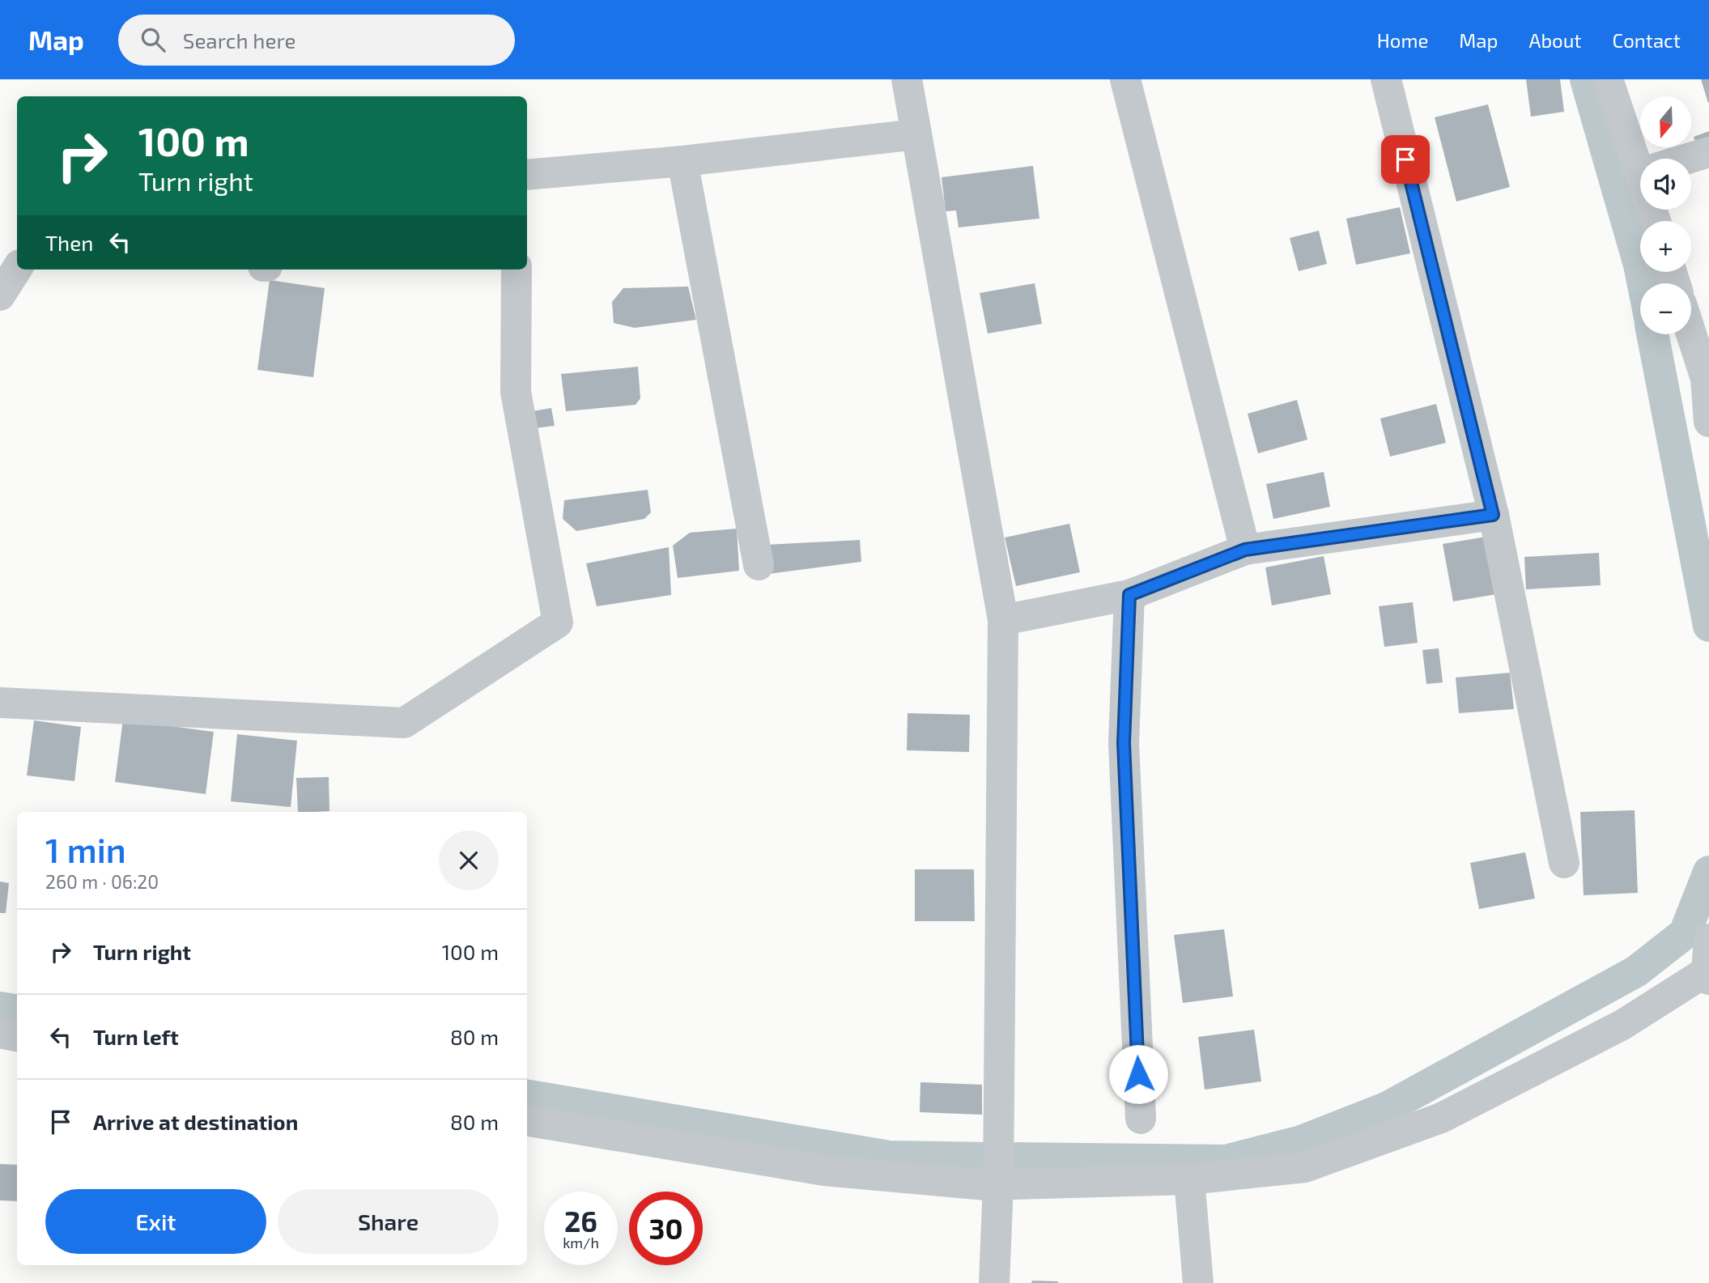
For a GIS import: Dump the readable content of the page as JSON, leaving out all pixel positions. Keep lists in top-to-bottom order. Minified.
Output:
{"north":"bottom","page":{"header":"Map","search":"Search here","nav":["Home","Map","About","Contact"],"map_buttons":["+","−"],"turn":["100 m","Turn right"],"then":"Then","heading":["1 min","260 m · 06:20"],"list":[{"name":"Turn right","value":"100 m"},{"name":"Turn left","value":"80 m"},{"name":"Arrive at destination","value":"80 m"}],"buttons":["Exit","Share"],"speed":"26 km/h","limit":"30"}}
